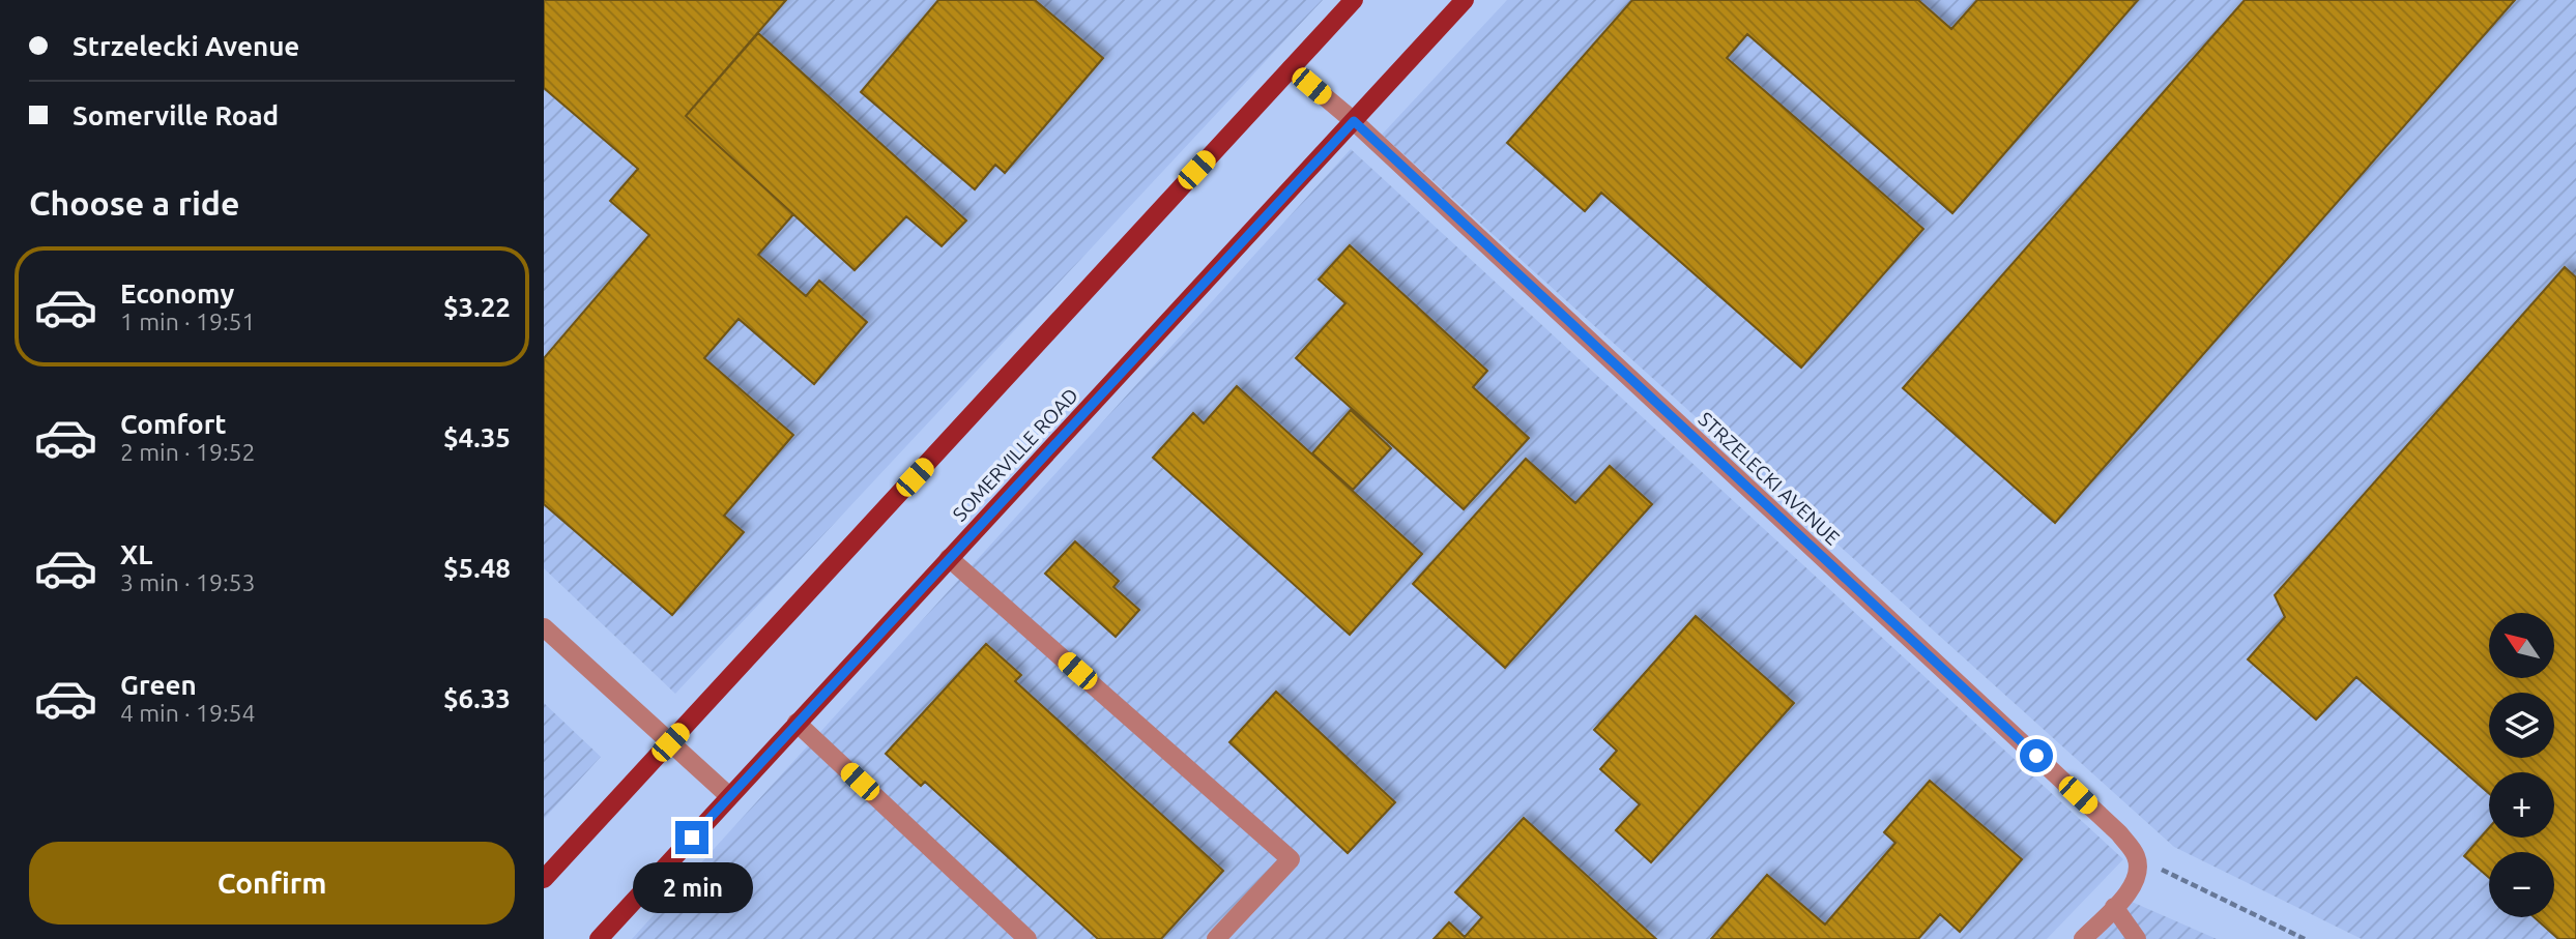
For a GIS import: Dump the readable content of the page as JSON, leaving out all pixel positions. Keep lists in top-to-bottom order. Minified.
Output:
{"streets":{"main road":["SOMERVILLE ROAD"],"street":["STRZELECKI AVENUE"]},"crossings":[["SOMERVILLE ROAD","STRZELECKI AVENUE"]],"north":"top left","page":{"banner":["Strzelecki Avenue","Somerville Road"],"heading":"Choose a ride","list":[{"name":"Economy","note":"1 min · 19:51","value":"$3.22"},{"name":"Comfort","note":"2 min · 19:52","value":"$4.35"},{"name":"XL","note":"3 min · 19:53","value":"$5.48"},{"name":"Green","note":"4 min · 19:54","value":"$6.33"}],"map_buttons":["+","−"],"buttons":"Confirm","bubble":"2 min"}}
